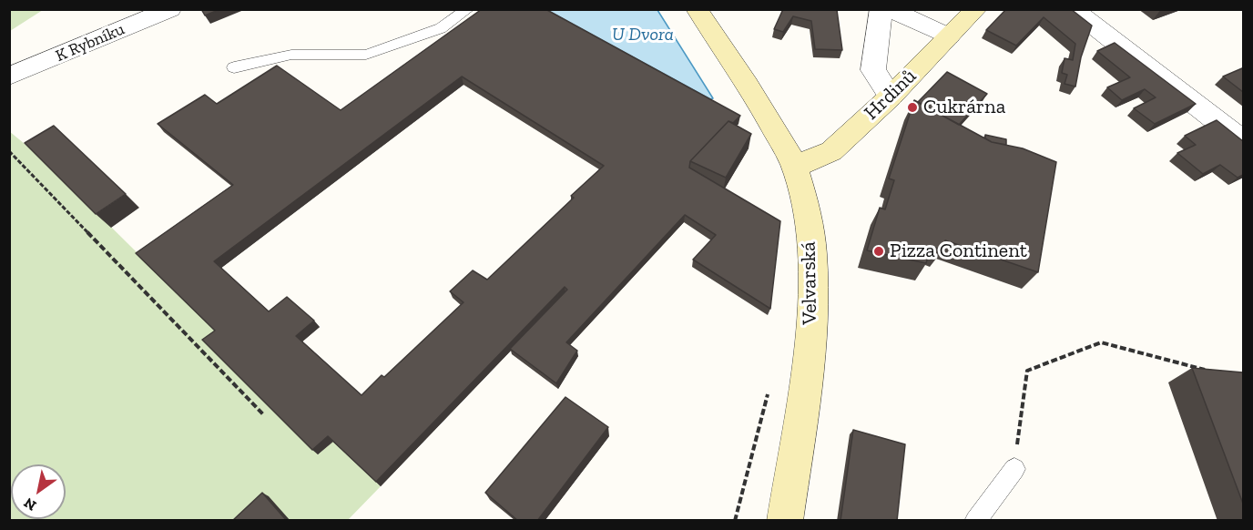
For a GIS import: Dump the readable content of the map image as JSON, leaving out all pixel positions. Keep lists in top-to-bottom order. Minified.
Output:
{"streets":{"main road":["Hrdinů","Velvarská"],"street":["K Rybníku"]},"crossings":[["Hrdinů","Velvarská"]],"water":["U Dvora"],"places":["Cukrárna","Pizza Continent"],"north":"bottom left"}
